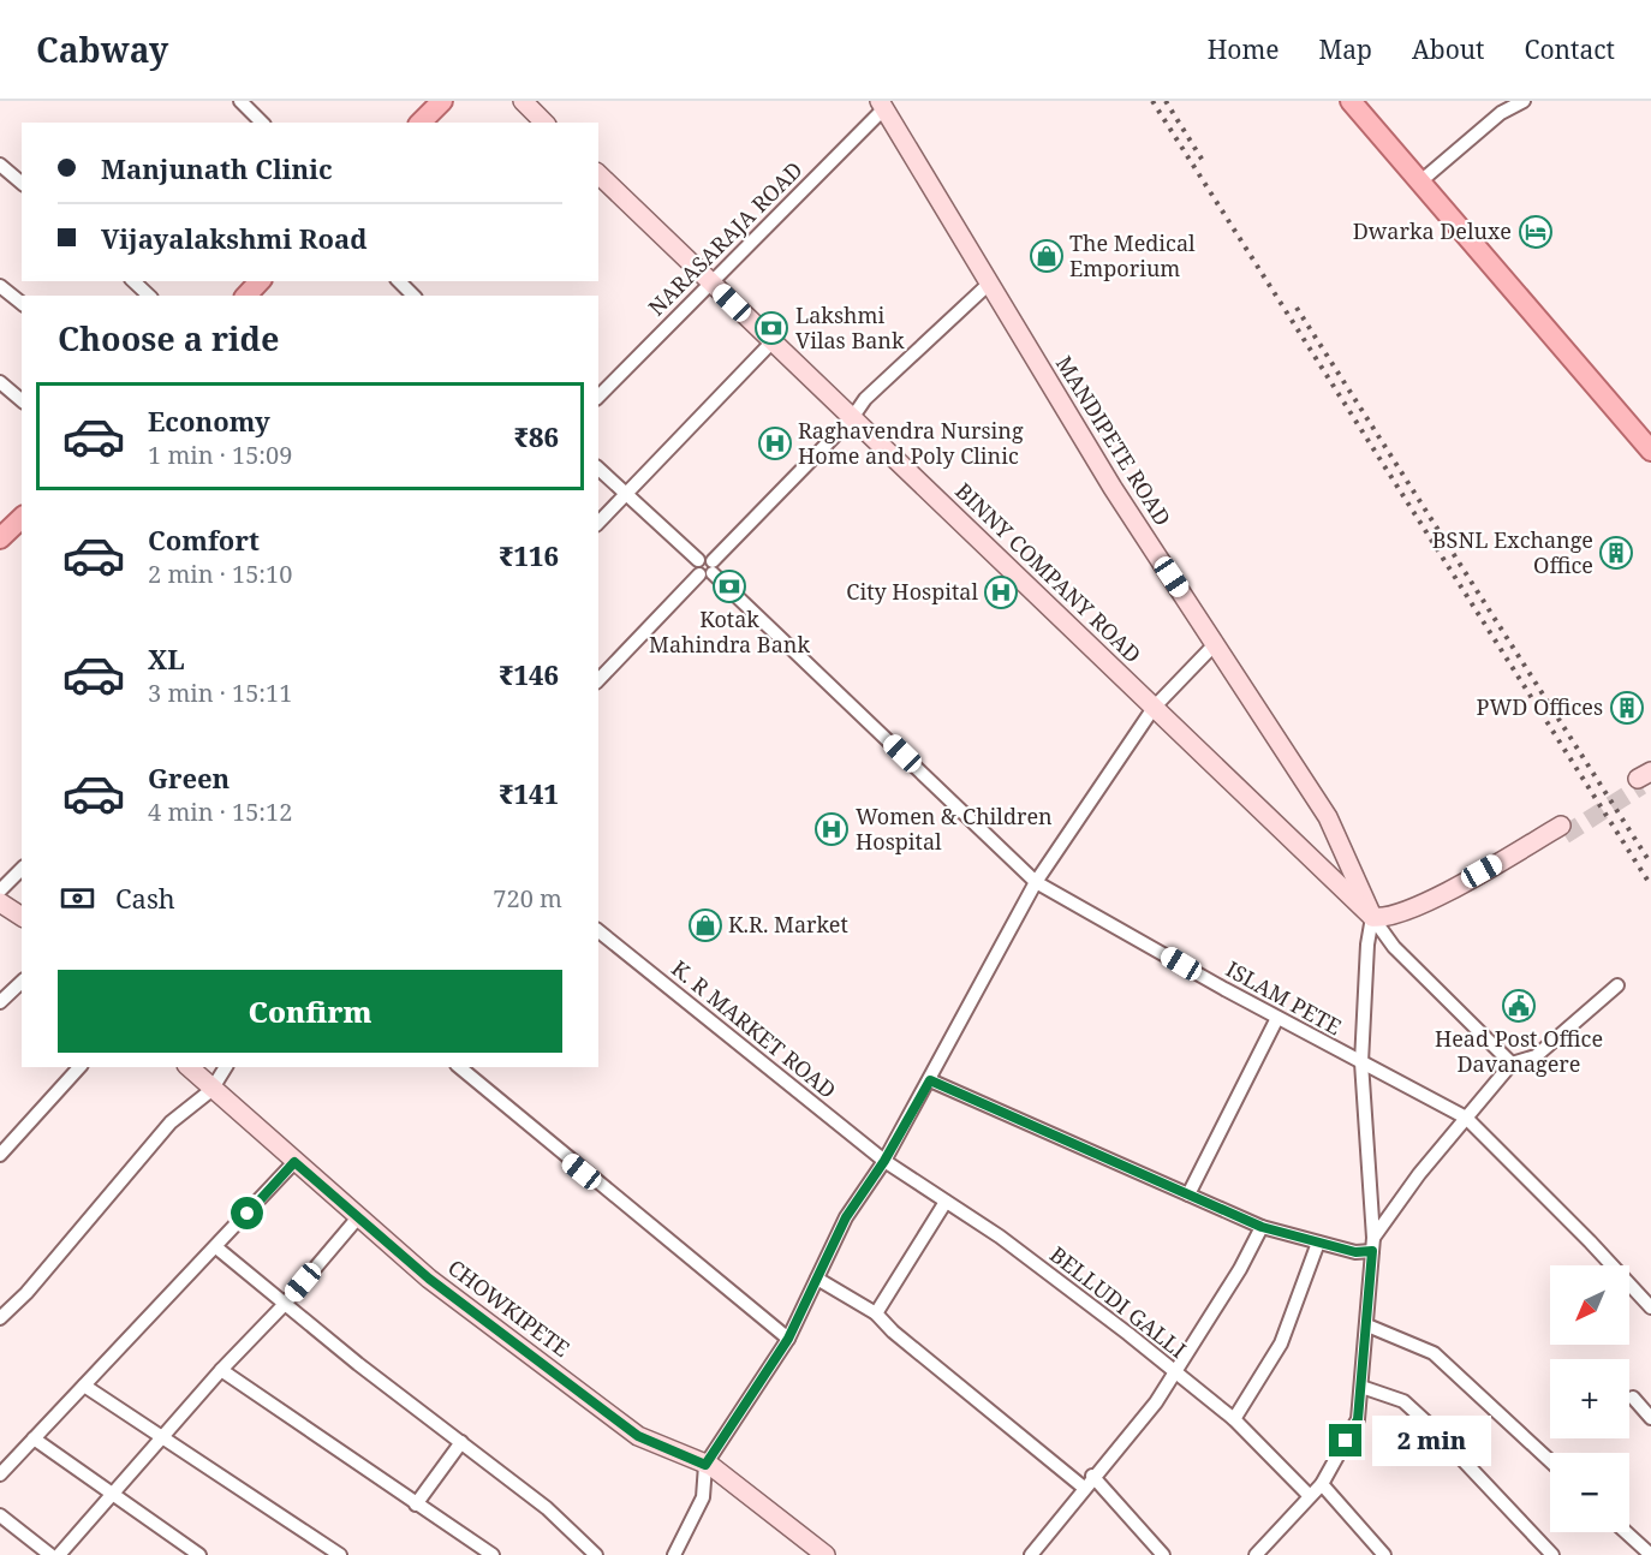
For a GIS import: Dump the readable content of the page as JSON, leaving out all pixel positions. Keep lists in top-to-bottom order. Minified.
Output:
{"streets":{"main road":["MANDIPETE ROAD","BINNY COMPANY ROAD","CHOWKIPETE"],"street":["NARASARAJA ROAD","ISLAM PETE","K. R MARKET ROAD","BELLUDI GALLI"]},"crossings":[["NARASARAJA ROAD","MANDIPETE ROAD"],["NARASARAJA ROAD","BINNY COMPANY ROAD"],["MANDIPETE ROAD","BINNY COMPANY ROAD"],["K. R MARKET ROAD","BELLUDI GALLI"]],"places":{"hotel":["Dwarka Deluxe"],"shop":["The Medical Emporium","K.R. Market"],"bank":["Lakshmi Vilas Bank","Kotak Mahindra Bank"],"hospital":["Raghavendra Nursing Home and Poly Clinic","City Hospital","Women & Children Hospital"],"building":["BSNL Exchange Office","PWD Offices"],"public building":["Head Post Office Davanagere"]},"north":"bottom left","page":{"header":"Cabway","nav":["Home","Map","About","Contact"],"banner":["Manjunath Clinic","Vijayalakshmi Road"],"heading":"Choose a ride","list":[{"name":"Economy","note":"1 min · 15:09","value":"₹86"},{"name":"Comfort","note":"2 min · 15:10","value":"₹116"},{"name":"XL","note":"3 min · 15:11","value":"₹146"},{"name":"Green","note":"4 min · 15:12","value":"₹141"}],"pay":["Cash","720 m"],"buttons":"Confirm","map_buttons":["+","−"],"bubble":"2 min"}}
